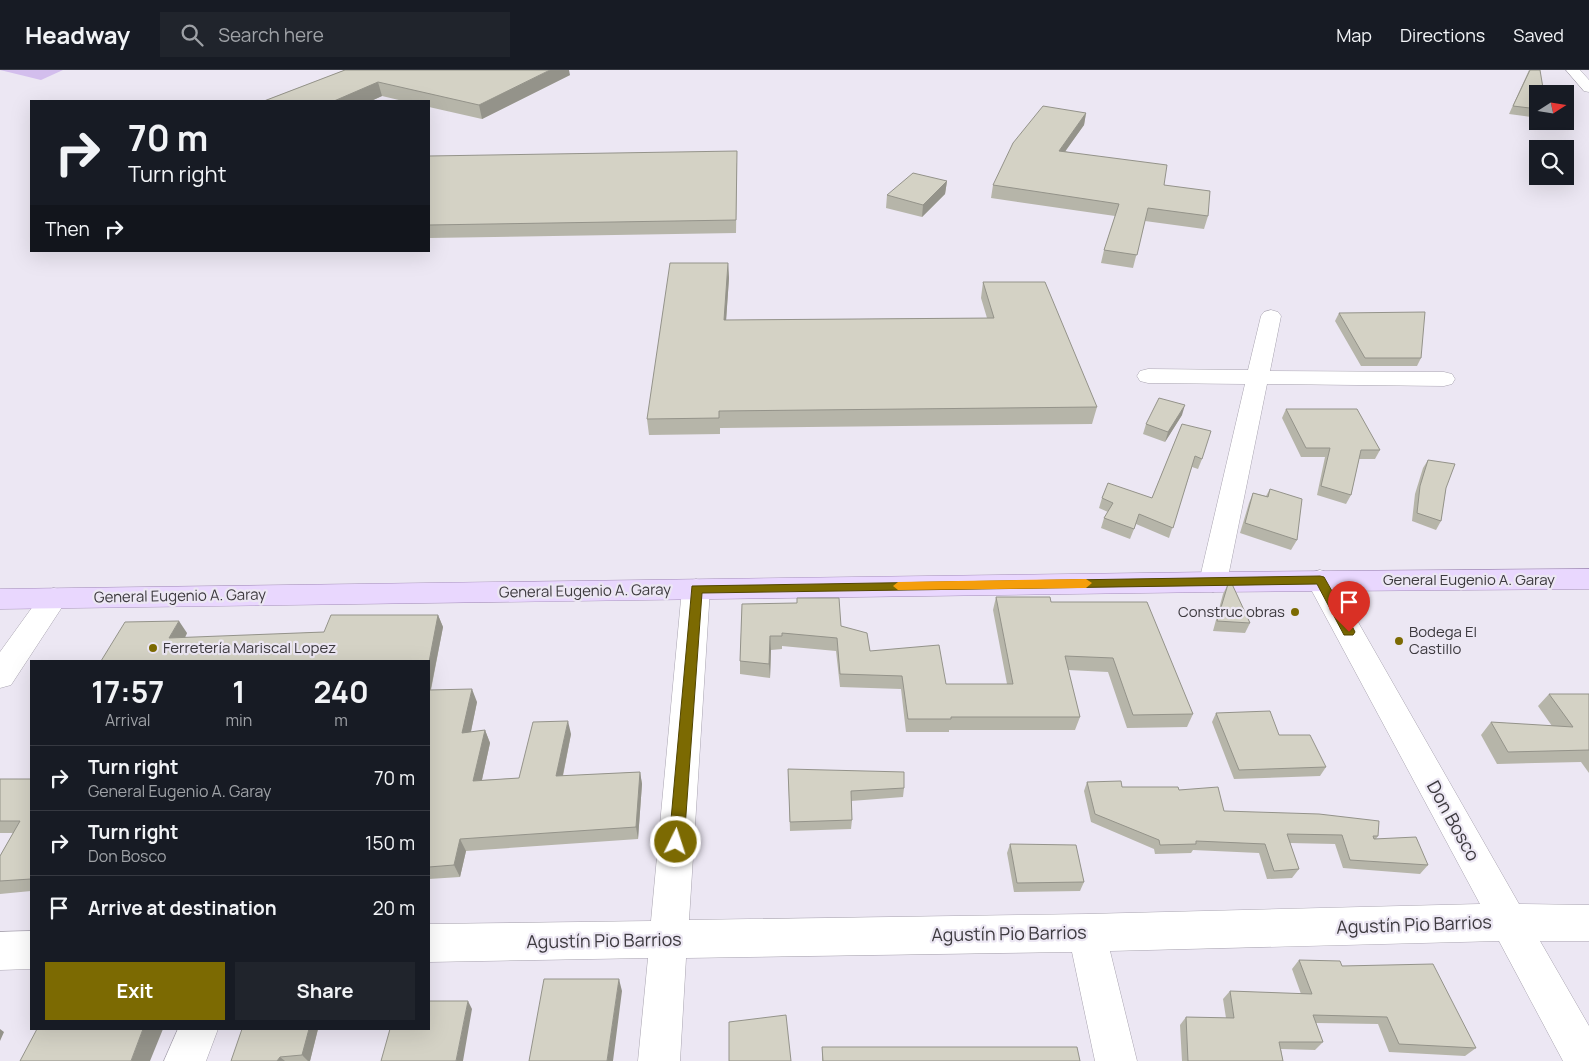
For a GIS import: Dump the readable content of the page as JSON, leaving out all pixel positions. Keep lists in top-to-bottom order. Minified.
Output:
{"streets":{"main road":["General Eugenio A. Garay"],"street":["Don Bosco","Agustín Pio Barrios"]},"crossings":[["General Eugenio A. Garay","Don Bosco"],["Don Bosco","Agustín Pio Barrios"]],"places":["Construc obras","Bodega El Castillo","Ferretería Mariscal Lopez"],"north":"right","page":{"header":"Headway","search":"Search here","nav":["Map","Directions","Saved"],"turn":["70 m","Turn right"],"then":"Then","eta":["17:57","Arrival","1","min","240","m"],"list":[{"name":"Turn right","note":"General Eugenio A. Garay","value":"70 m"},{"name":"Turn right","note":"Don Bosco","value":"150 m"},{"name":"Arrive at destination","value":"20 m"}],"buttons":["Exit","Share"]}}
